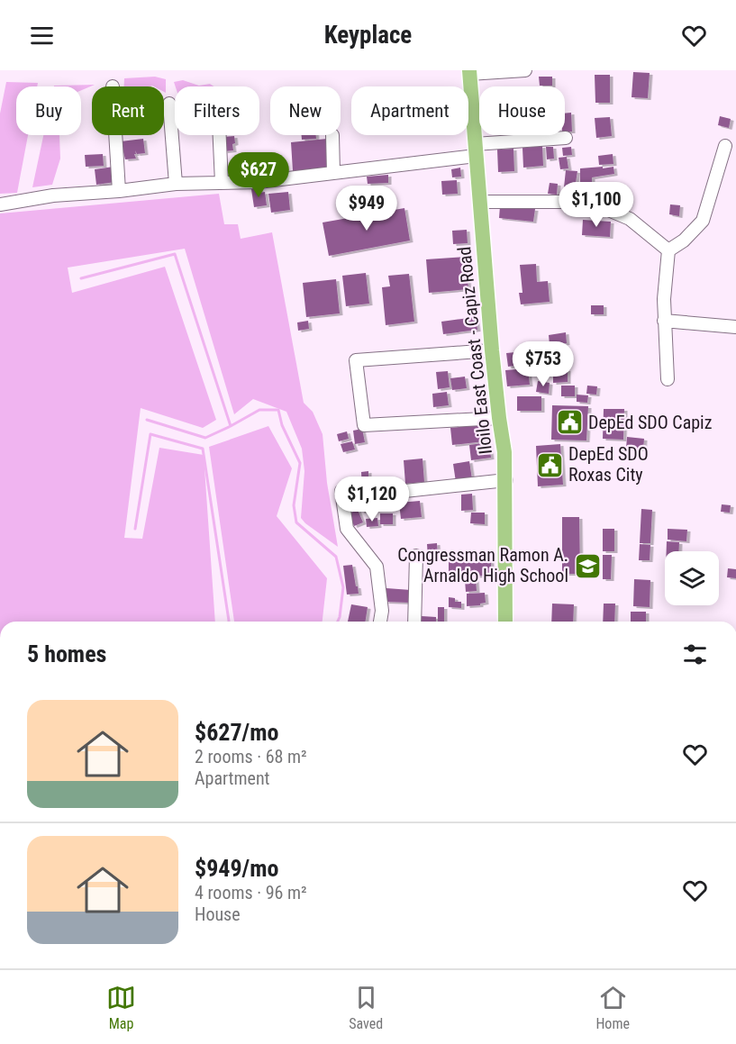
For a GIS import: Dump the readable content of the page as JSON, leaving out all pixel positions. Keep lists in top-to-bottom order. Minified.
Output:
{"streets":{"main road":["Iloilo East Coast - Capiz Road"]},"places":{"public building":["DepEd SDO Capiz","DepEd SDO Roxas City"],"school or university":["Congressman Ramon A. Arnaldo High School"]},"page":{"header":"Keyplace","chip":["Buy","Rent","Filters","New","Apartment","House"],"price":["$627","$1,100","$949","$753","$1,120"],"heading":"5 homes","list":[{"name":"$627/mo","note":"2 rooms · 68 m² · Apartment"},{"name":"$949/mo","note":"4 rooms · 96 m² · House"}],"tabs":["Map","Saved","Home"]}}
